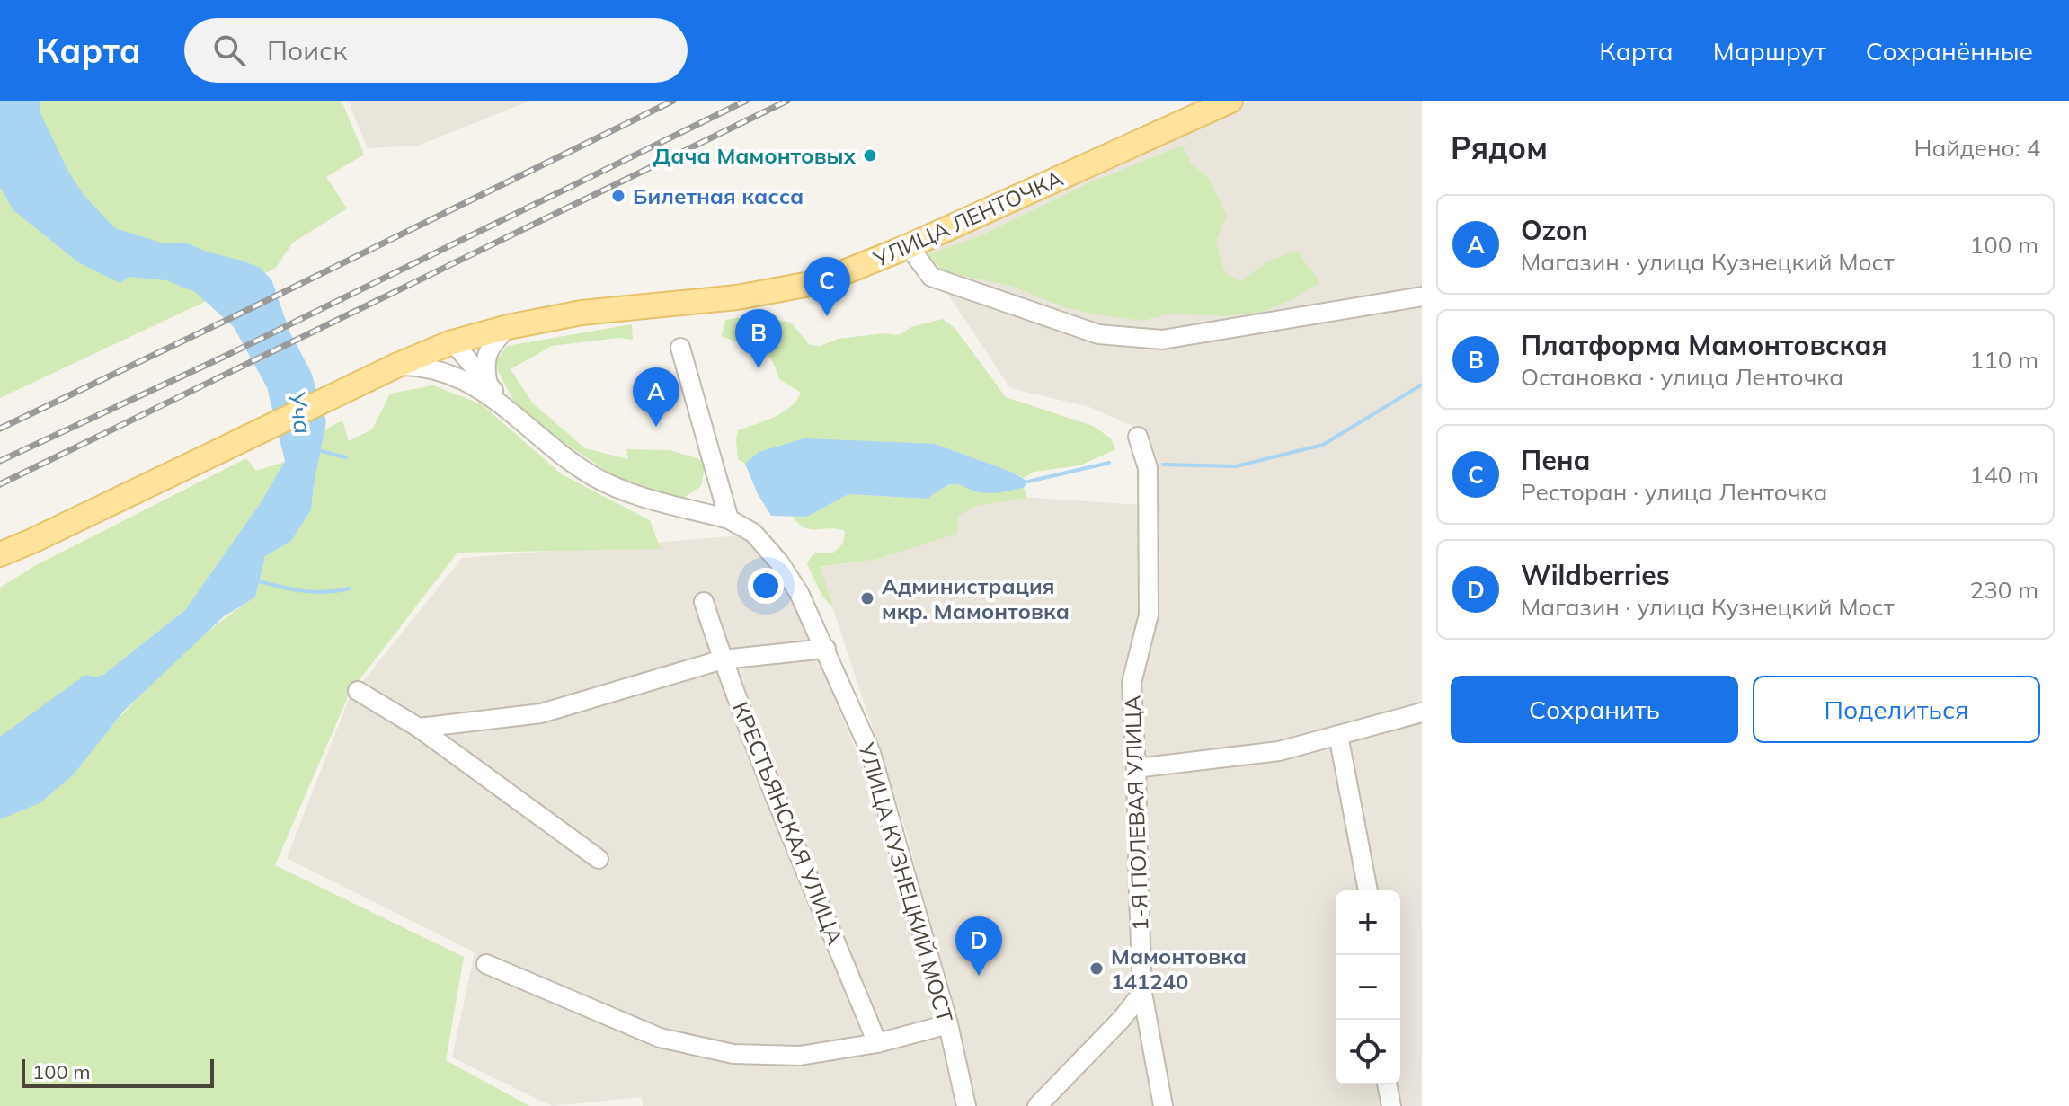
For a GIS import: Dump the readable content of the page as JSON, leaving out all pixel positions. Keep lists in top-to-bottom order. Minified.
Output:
{"streets":{"main road":["УЛИЦА ЛЕНТОЧКА"],"street":["1-Я ПОЛЕВАЯ УЛИЦА","КРЕСТЬЯНСКАЯ УЛИЦА","УЛИЦА КУЗНЕЦКИЙ МОСТ"]},"water":["Уча"],"places":["Дача Мамонтовых","Билетная касса","Администрация мкр. Мамонтовка","Мамонтовка 141240"],"scale_bar":"100 m","page":{"header":"Карта","search":"Поиск","nav":["Карта","Маршрут","Сохранённые"],"heading":["Рядом","Найдено: 4"],"list":[{"mark":"A","name":"Ozon","note":"Магазин · улица Кузнецкий Мост","value":"100 m"},{"mark":"B","name":"Платформа Мамонтовская","note":"Остановка · улица Ленточка","value":"110 m"},{"mark":"C","name":"Пена","note":"Ресторан · улица Ленточка","value":"140 m"},{"mark":"D","name":"Wildberries","note":"Магазин · улица Кузнецкий Мост","value":"230 m"}],"pins":["C","B","A","D"],"buttons":["Сохранить","Поделиться"],"map_buttons":["+","−"],"scale":"100 m"}}
